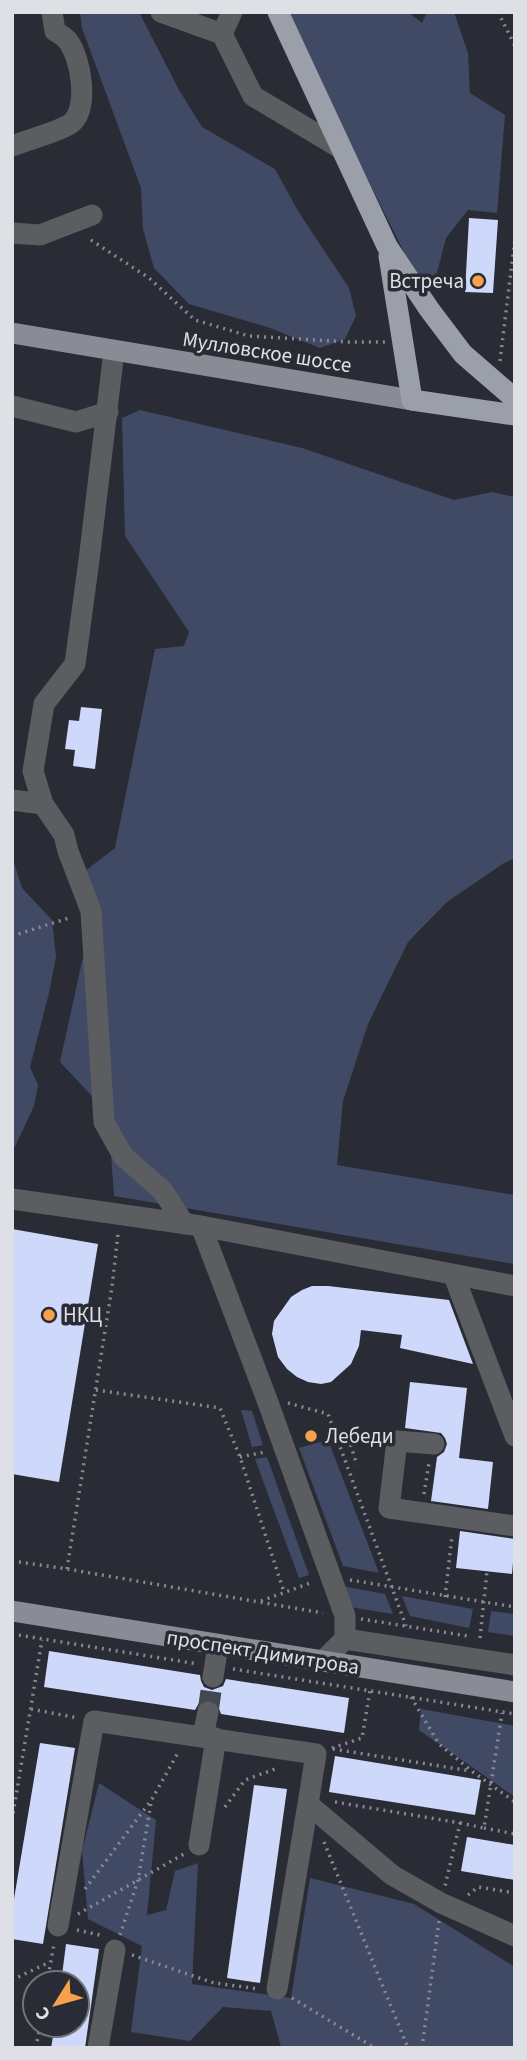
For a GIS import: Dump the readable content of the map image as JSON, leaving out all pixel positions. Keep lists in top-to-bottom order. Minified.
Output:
{"streets":{"highway":["Мулловское шоссе"],"main road":["проспект Димитрова"]},"places":["Встреча","НКЦ","Лебеди"],"north":"bottom left"}
